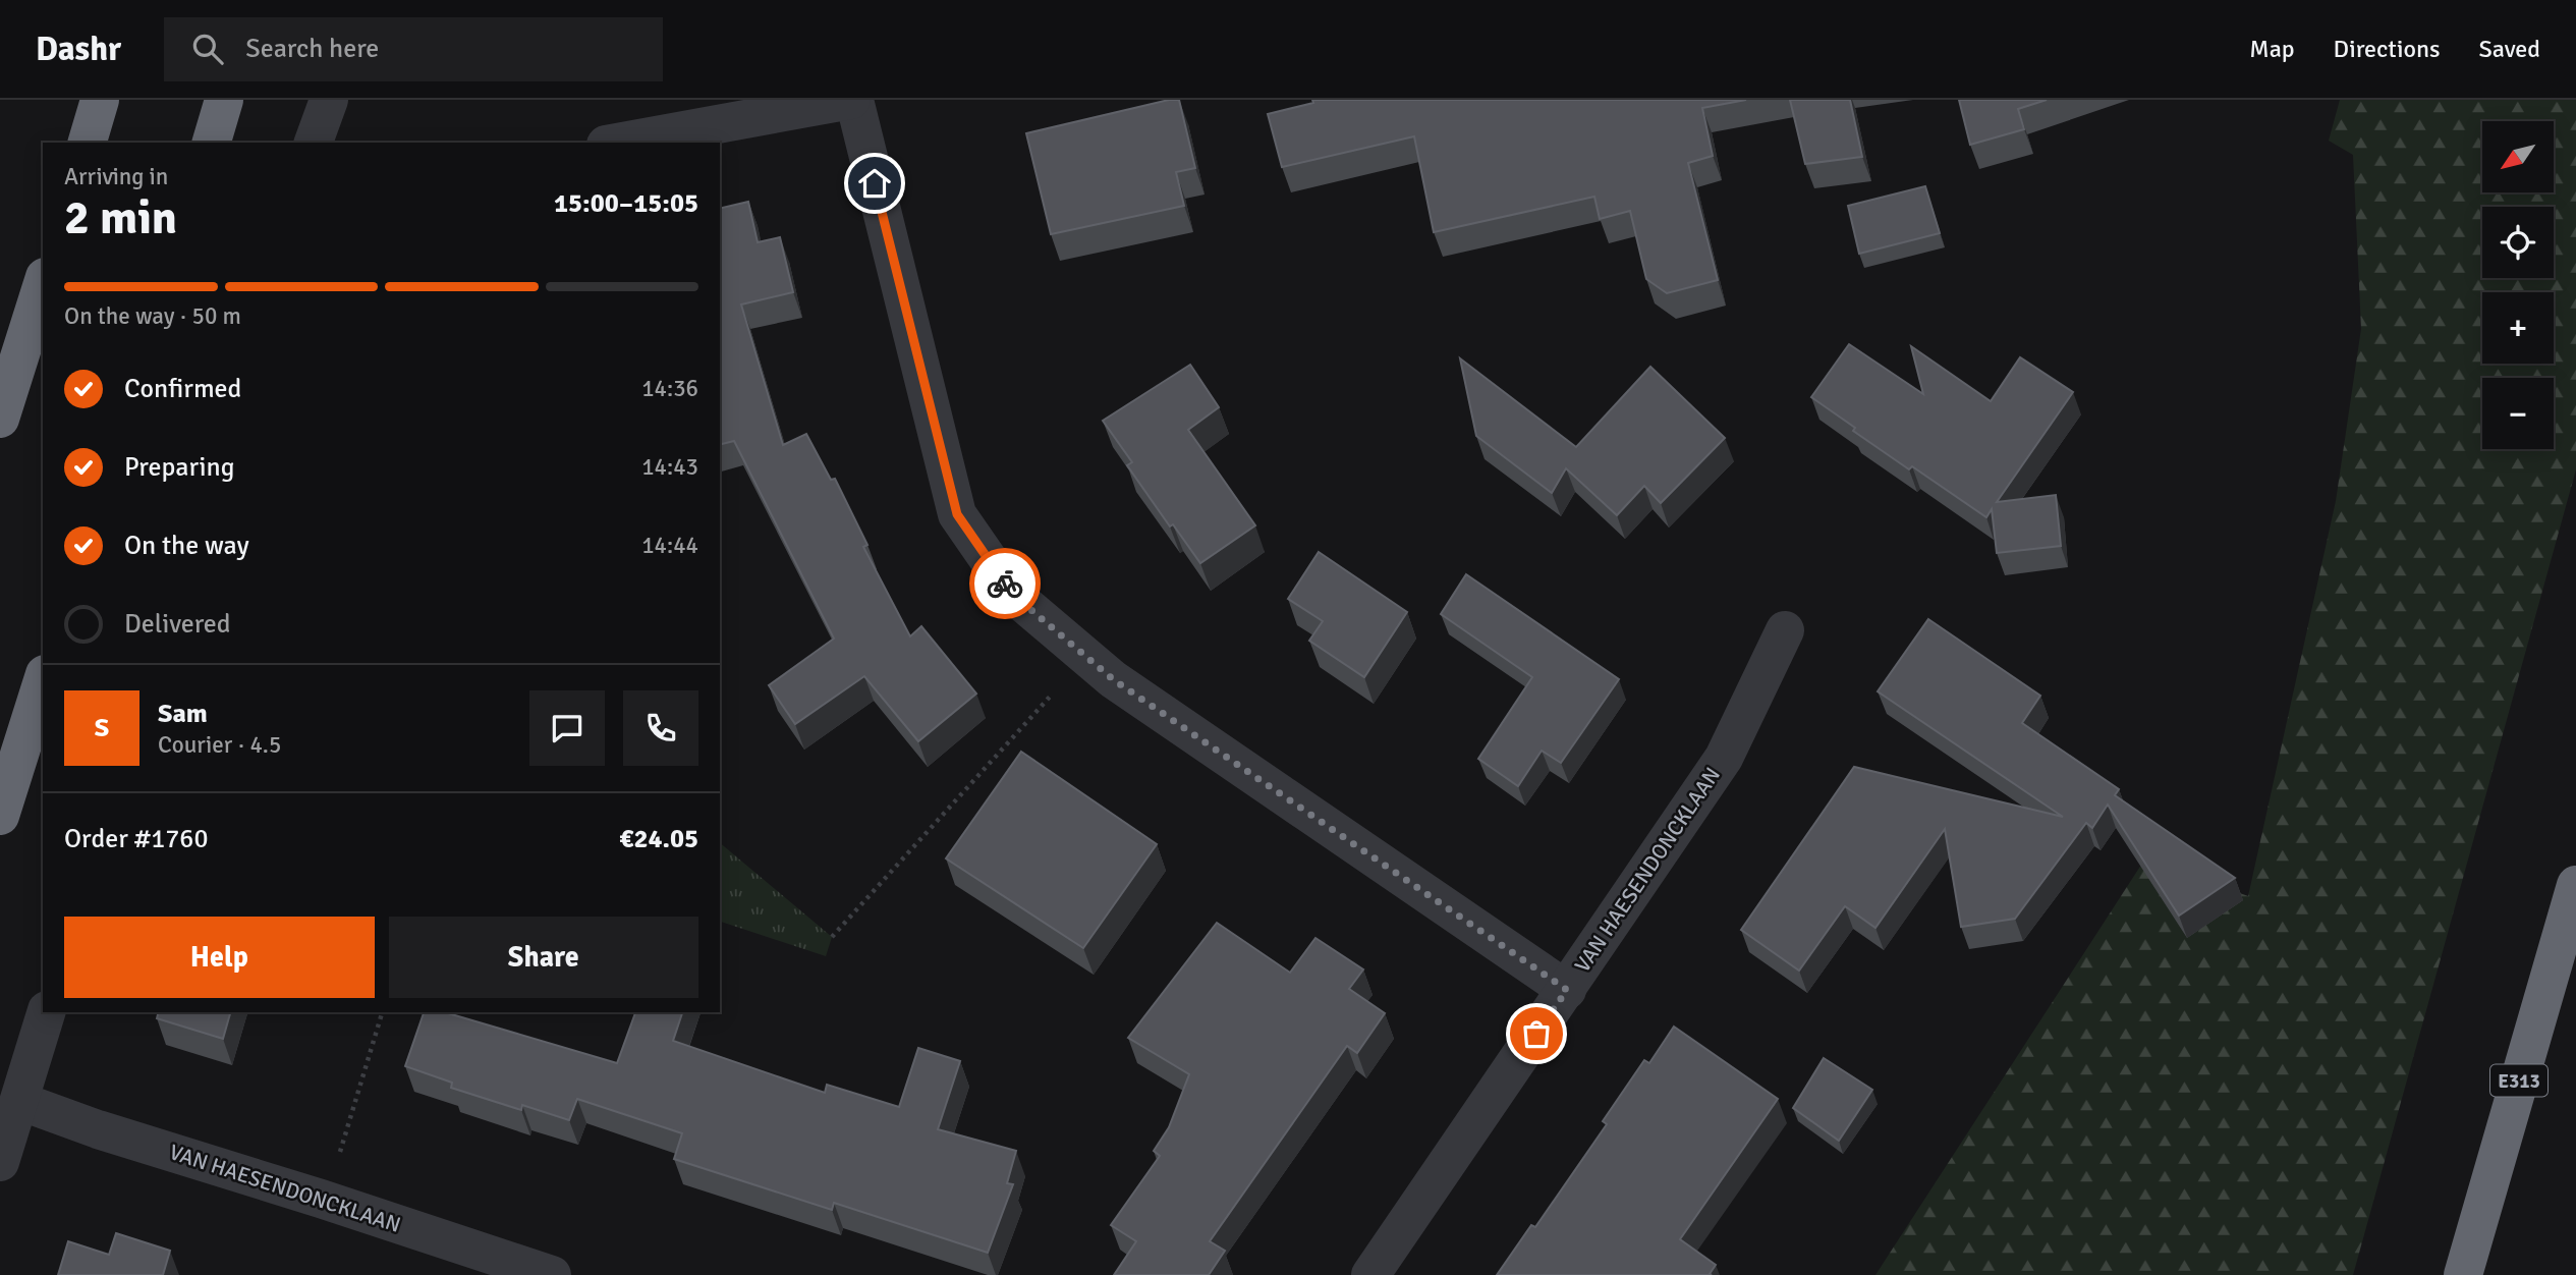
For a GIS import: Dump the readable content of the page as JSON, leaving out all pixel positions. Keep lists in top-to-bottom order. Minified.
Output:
{"streets":{"highway":["E313"],"street":["VAN HAESENDONCKLAAN"]},"north":"bottom left","page":{"header":"Dashr","search":"Search here","nav":["Map","Directions","Saved"],"map_buttons":["+","−"],"heading":["2 min","Arriving in","15:00–15:05"],"panel":["Sam","Courier · 4.5","Order #1760","€24.05"],"bar":"On the way · 50 m","list":[["Confirmed","14:36"],["Preparing","14:43"],["On the way","14:44"],"Delivered"],"round":"S","buttons":["Help","Share"]}}
